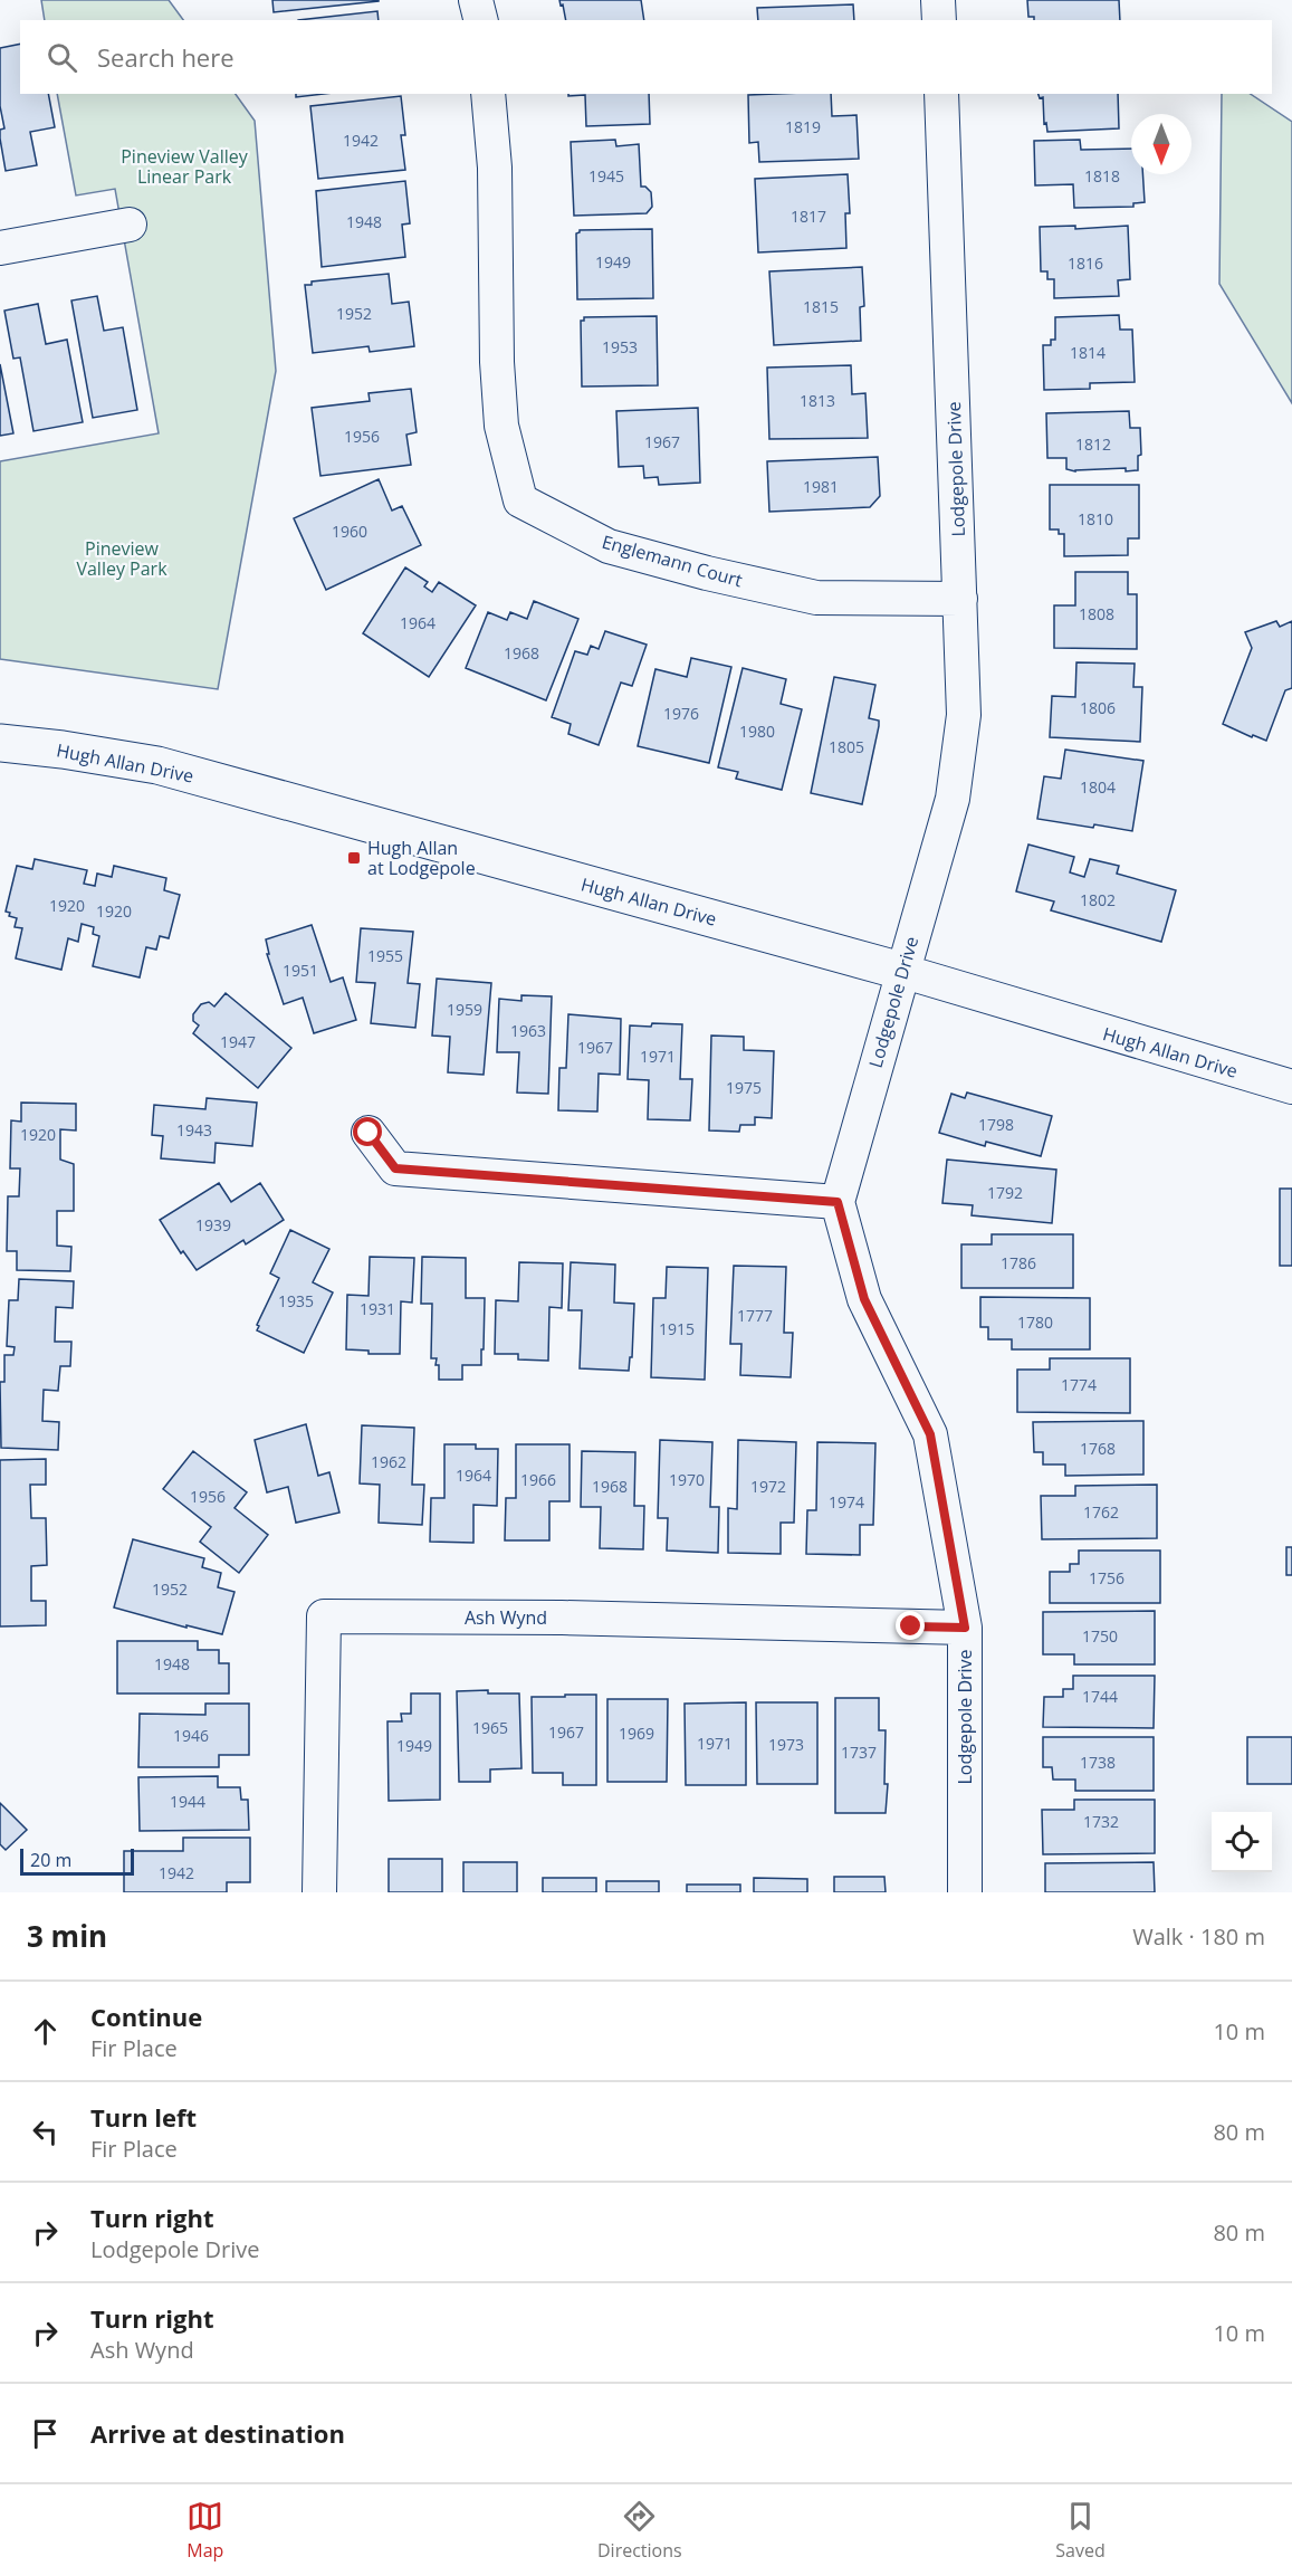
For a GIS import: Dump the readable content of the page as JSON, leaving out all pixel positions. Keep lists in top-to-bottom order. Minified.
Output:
{"streets":{"street":["Lodgepole Drive","Englemann Court","Hugh Allan Drive","Ash Wynd"]},"crossings":[["Lodgepole Drive","Englemann Court"],["Lodgepole Drive","Hugh Allan Drive"],["Lodgepole Drive","Ash Wynd"]],"parks":["Pineview Valley Linear Park","Pineview Valley Park"],"places":{"transit":["Hugh Allan at Lodgepole"]},"house_numbers":["1819","1942","1945","1818","1817","1948","1949","1816","1815","1952","1953","1814","1813","1956","1967","1812","1981","1810","1960","1808","1964","1968","1806","1976","1980","1805","1804","1802","1920","1920","1955","1951","1959","1963","1947","1967","1971","1975","1798","1943","1920","1792","1939","1786","1935","1931","1777","1780","1915","1774","1768","1962","1964","1966","1970","1968","1972","1956","1974","1762","1756","1952","1750","1948","1744","1965","1967","1969","1946","1971","1973","1949","1737","1738","1944","1732","1942"],"scale_bar":"20 m","north":"bottom","page":{"search":"Search here","scale":"20 m","heading":["3 min","Walk · 180 m"],"list":[["Continue","Fir Place","10 m"],["Turn left","Fir Place","80 m"],["Turn right","Lodgepole Drive","80 m"],["Turn right","Ash Wynd","10 m"],"Arrive at destination"],"nav":["Map","Directions","Saved"]}}
